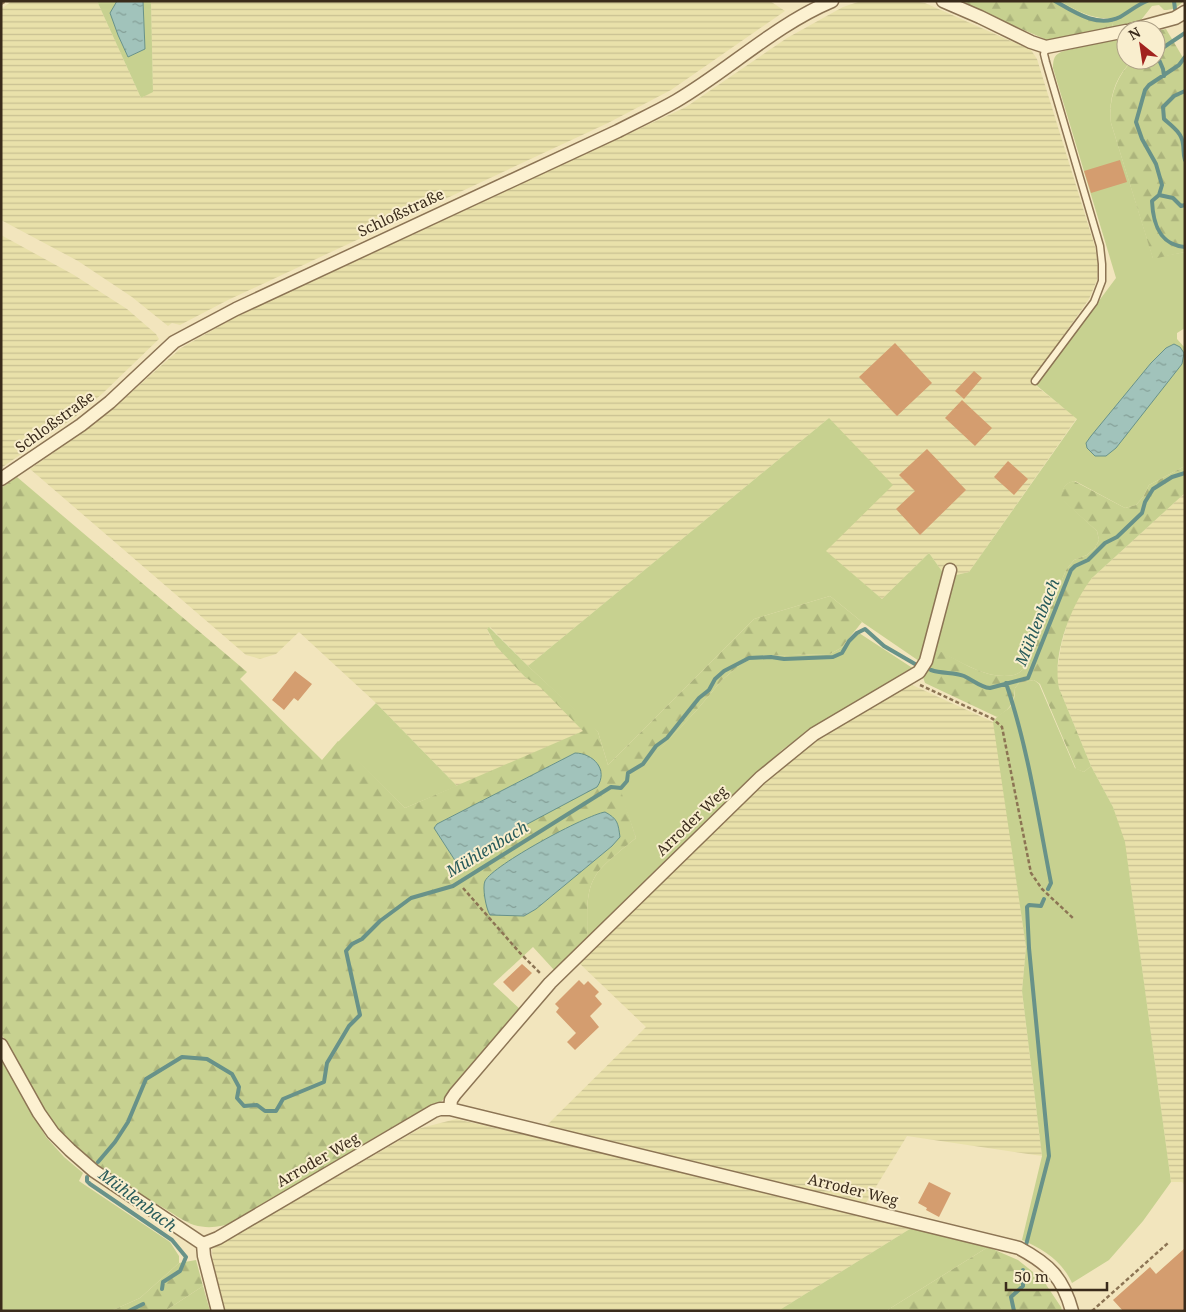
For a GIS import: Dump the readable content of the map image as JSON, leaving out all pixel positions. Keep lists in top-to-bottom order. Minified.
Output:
{"streets":{"street":["Schloßstraße","Arroder Weg"]},"water":["Mühlenbach"],"scale_bar":"50 m","north":"top left"}
